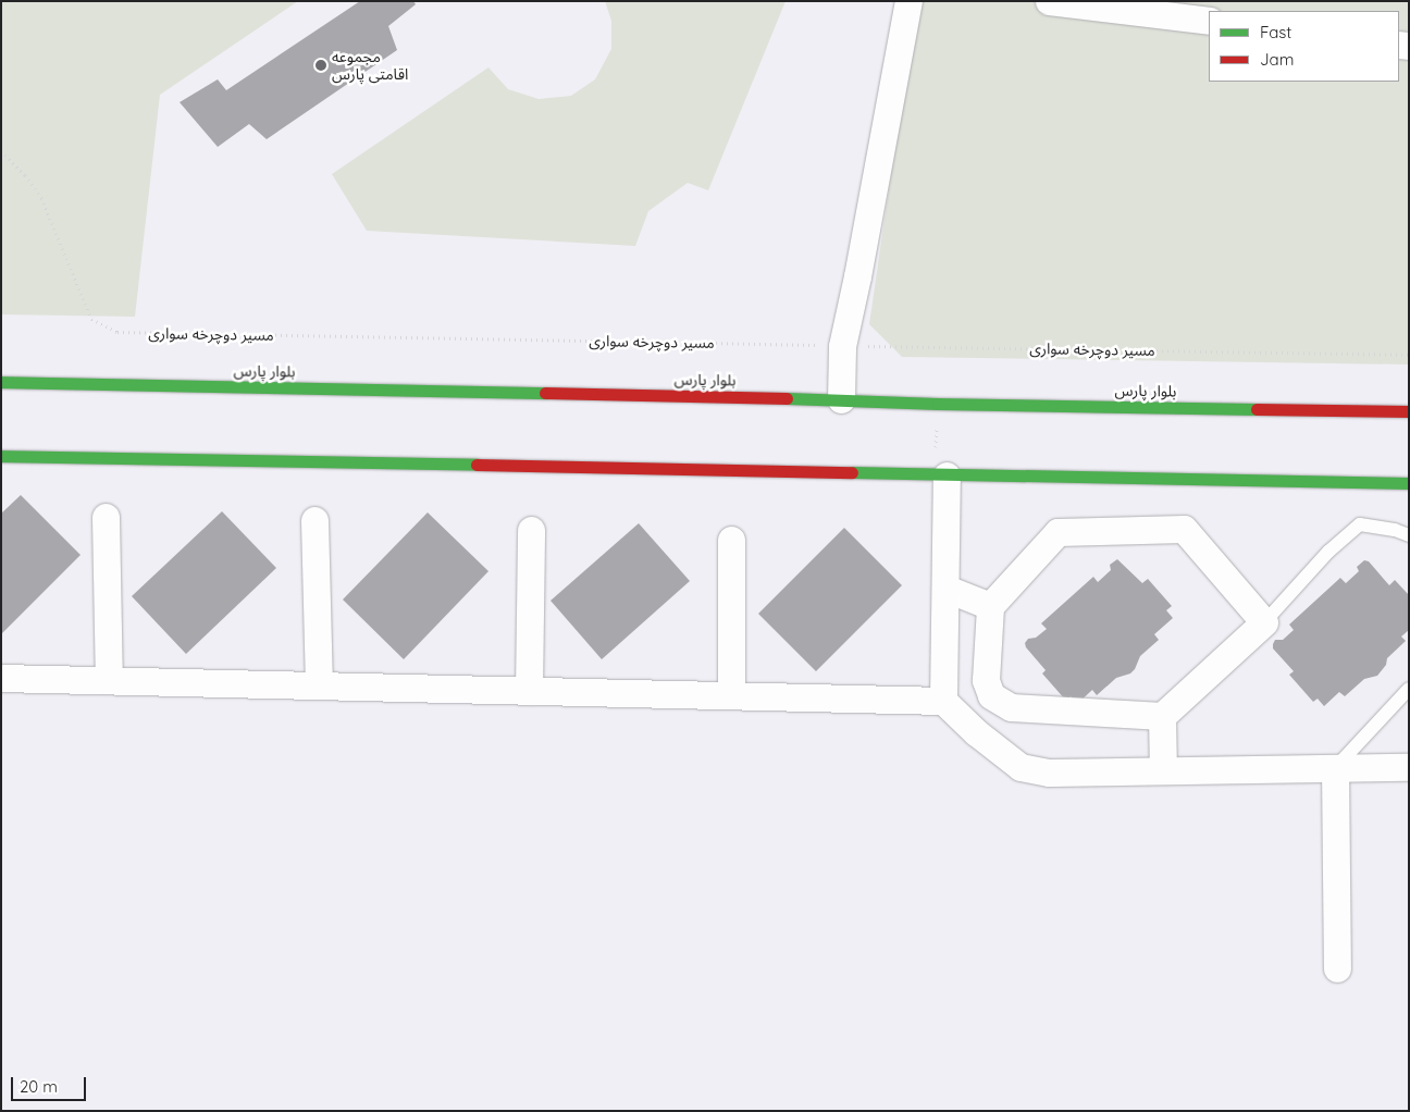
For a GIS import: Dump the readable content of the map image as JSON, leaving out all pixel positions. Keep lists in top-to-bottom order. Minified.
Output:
{"streets":{"main road":["بلوار پارس"],"path":["مسیر دوچرخه سواری"]},"places":["مجموعه اقامتی پارس"],"legend":["Fast","Jam"],"scale_bar":"20 m"}
